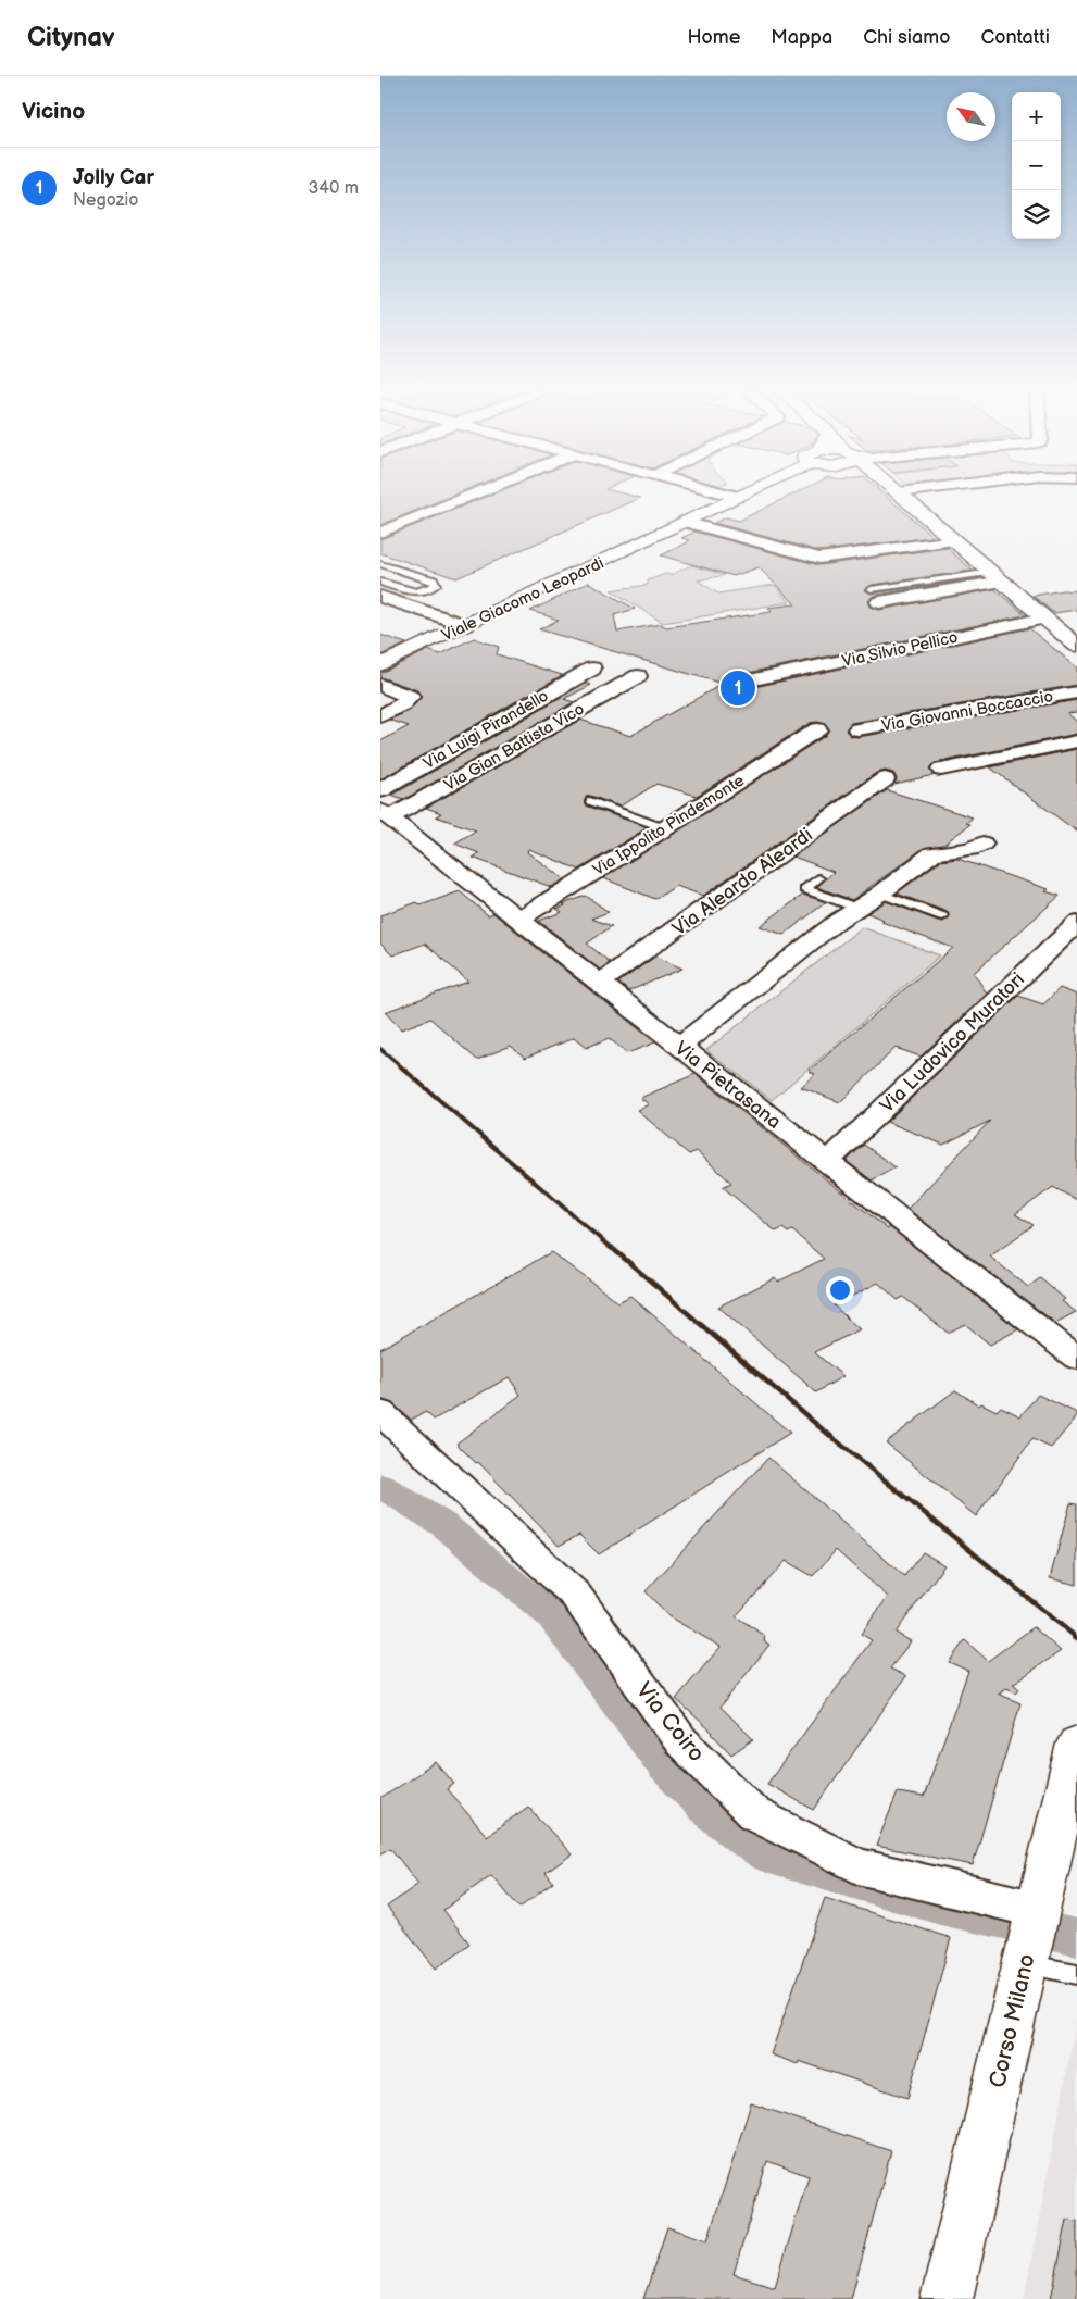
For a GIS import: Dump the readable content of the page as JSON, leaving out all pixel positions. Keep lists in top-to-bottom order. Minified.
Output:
{"streets":{"main road":["Viale Giacomo Leopardi","Corso Milano"],"street":["Via Silvio Pellico","Via Giovanni Boccaccio","Via Luigi Pirandello","Via Gian Battista Vico","Via Ippolito Pindemonte","Via Aleardo Aleardi","Via Ludovico Muratori","Via Pietrasana","Via Coiro"]},"crossings":[["Via Gian Battista Vico","Via Pietrasana"],["Via Ippolito Pindemonte","Via Pietrasana"],["Via Aleardo Aleardi","Via Pietrasana"],["Via Ludovico Muratori","Via Pietrasana"],["Via Coiro","Corso Milano"]],"north":"top left","page":{"header":"Citynav","nav":["Home","Mappa","Chi siamo","Contatti"],"heading":"Vicino","map_buttons":["+","−"],"list":[{"mark":"1","name":"Jolly Car","note":"Negozio","value":"340 m"}],"pins":"1"}}
